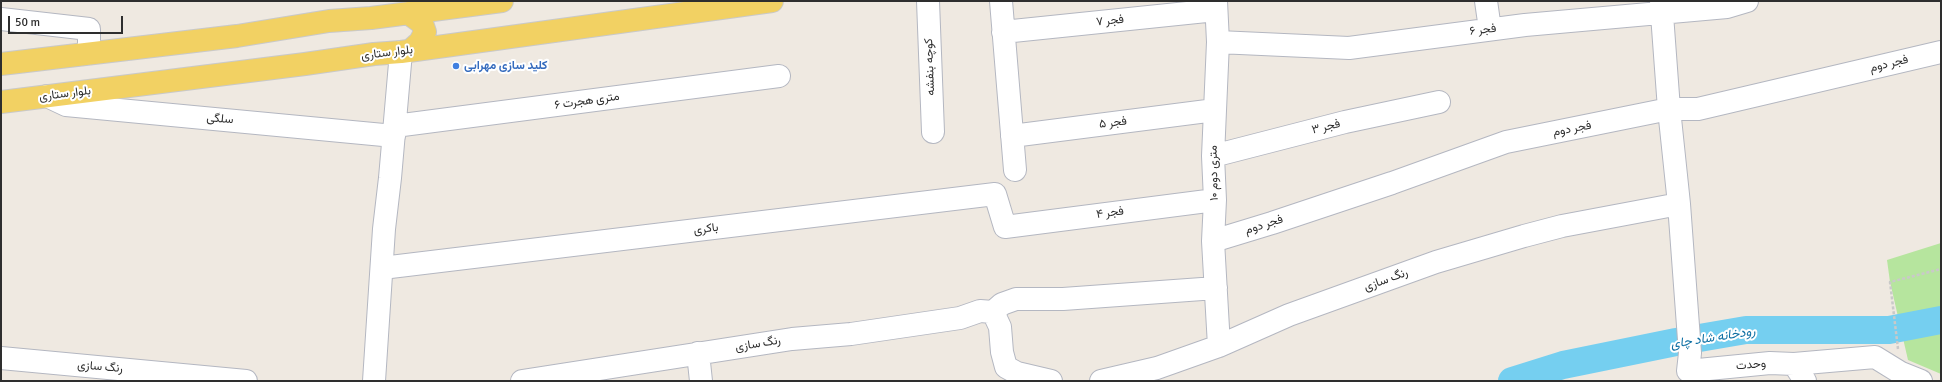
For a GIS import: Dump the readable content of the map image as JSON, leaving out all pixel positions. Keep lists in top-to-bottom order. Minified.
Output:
{"streets":{"main road":["بلوار ستاری"],"street":["فجر ۷","فجر ۶","فجر دوم","کوچه بنفشه","۶ متری هجرت","سلگی","فجر ۵","فجر ۳","۱۰ متری دوم","فجر ۴","باکری","رنگ سازی","وحدت"]},"crossings":[["فجر ۷","۱۰ متری دوم"],["فجر ۶","۱۰ متری دوم"],["بلوار ستاری","سلگی"],["فجر دوم","۱۰ متری دوم"],["۶ متری هجرت","سلگی"],["فجر ۵","۱۰ متری دوم"],["فجر ۳","۱۰ متری دوم"],["۱۰ متری دوم","فجر ۴"],["۱۰ متری دوم","رنگ سازی"],["فجر ۴","باکری"],["رنگ سازی","وحدت"]],"water":["رودخانه شاد چای"],"places":["کلید سازی مهرابی"],"scale_bar":"50 m"}
